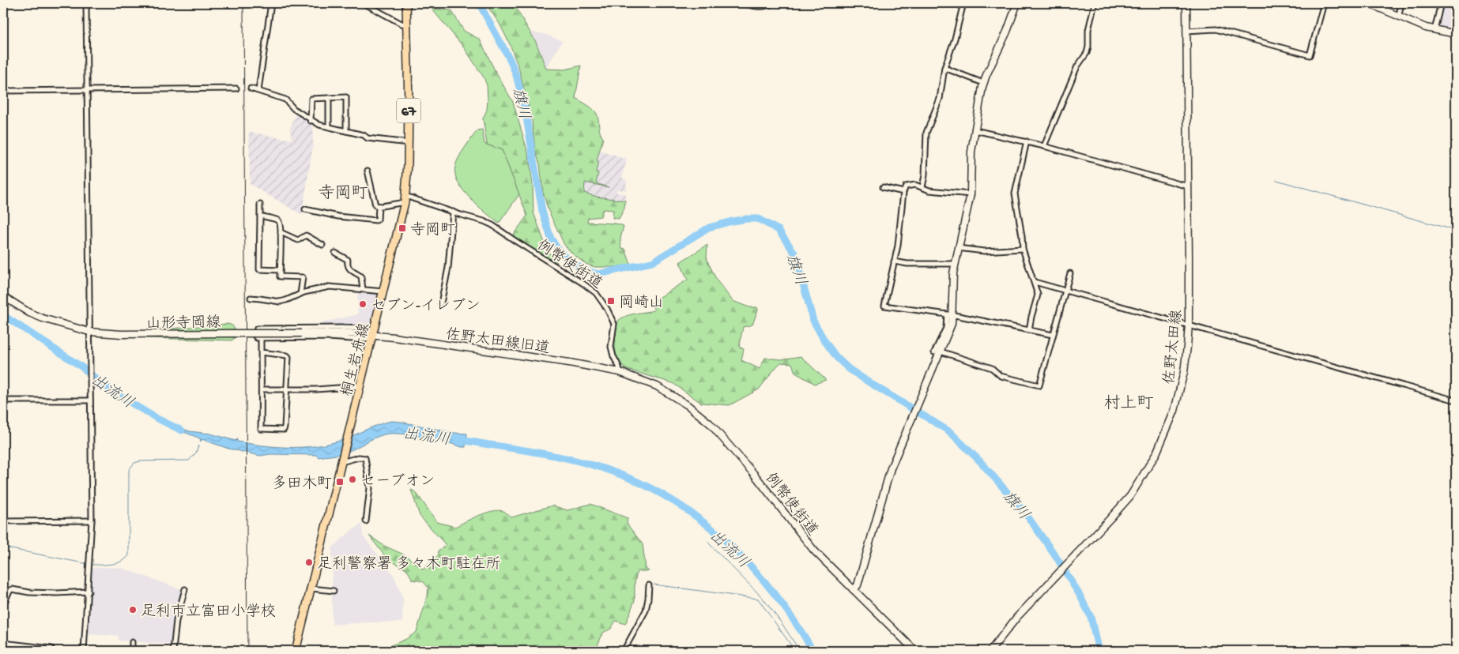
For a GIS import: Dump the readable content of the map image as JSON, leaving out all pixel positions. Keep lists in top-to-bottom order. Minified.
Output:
{"streets":{"main road":["67","桐生岩舟線"],"street":["例幣使街道","山形寺岡線","佐野太田線旧道","佐野太田線"]},"crossings":[["67","例幣使街道"],["67","桐生岩舟線"],["例幣使街道","佐野太田線旧道"],["例幣使街道","桐生岩舟線"],["山形寺岡線","佐野太田線旧道"],["山形寺岡線","桐生岩舟線"],["佐野太田線旧道","桐生岩舟線"]],"districts":["寺岡町","村上町"],"water":["旗川","出流川"],"places":{"transit":["寺岡町","岡崎山","多田木町"],"other":["セブン-イレブン","セーブオン","足利警察署 多々木町駐在所","足利市立富田小学校"]}}
